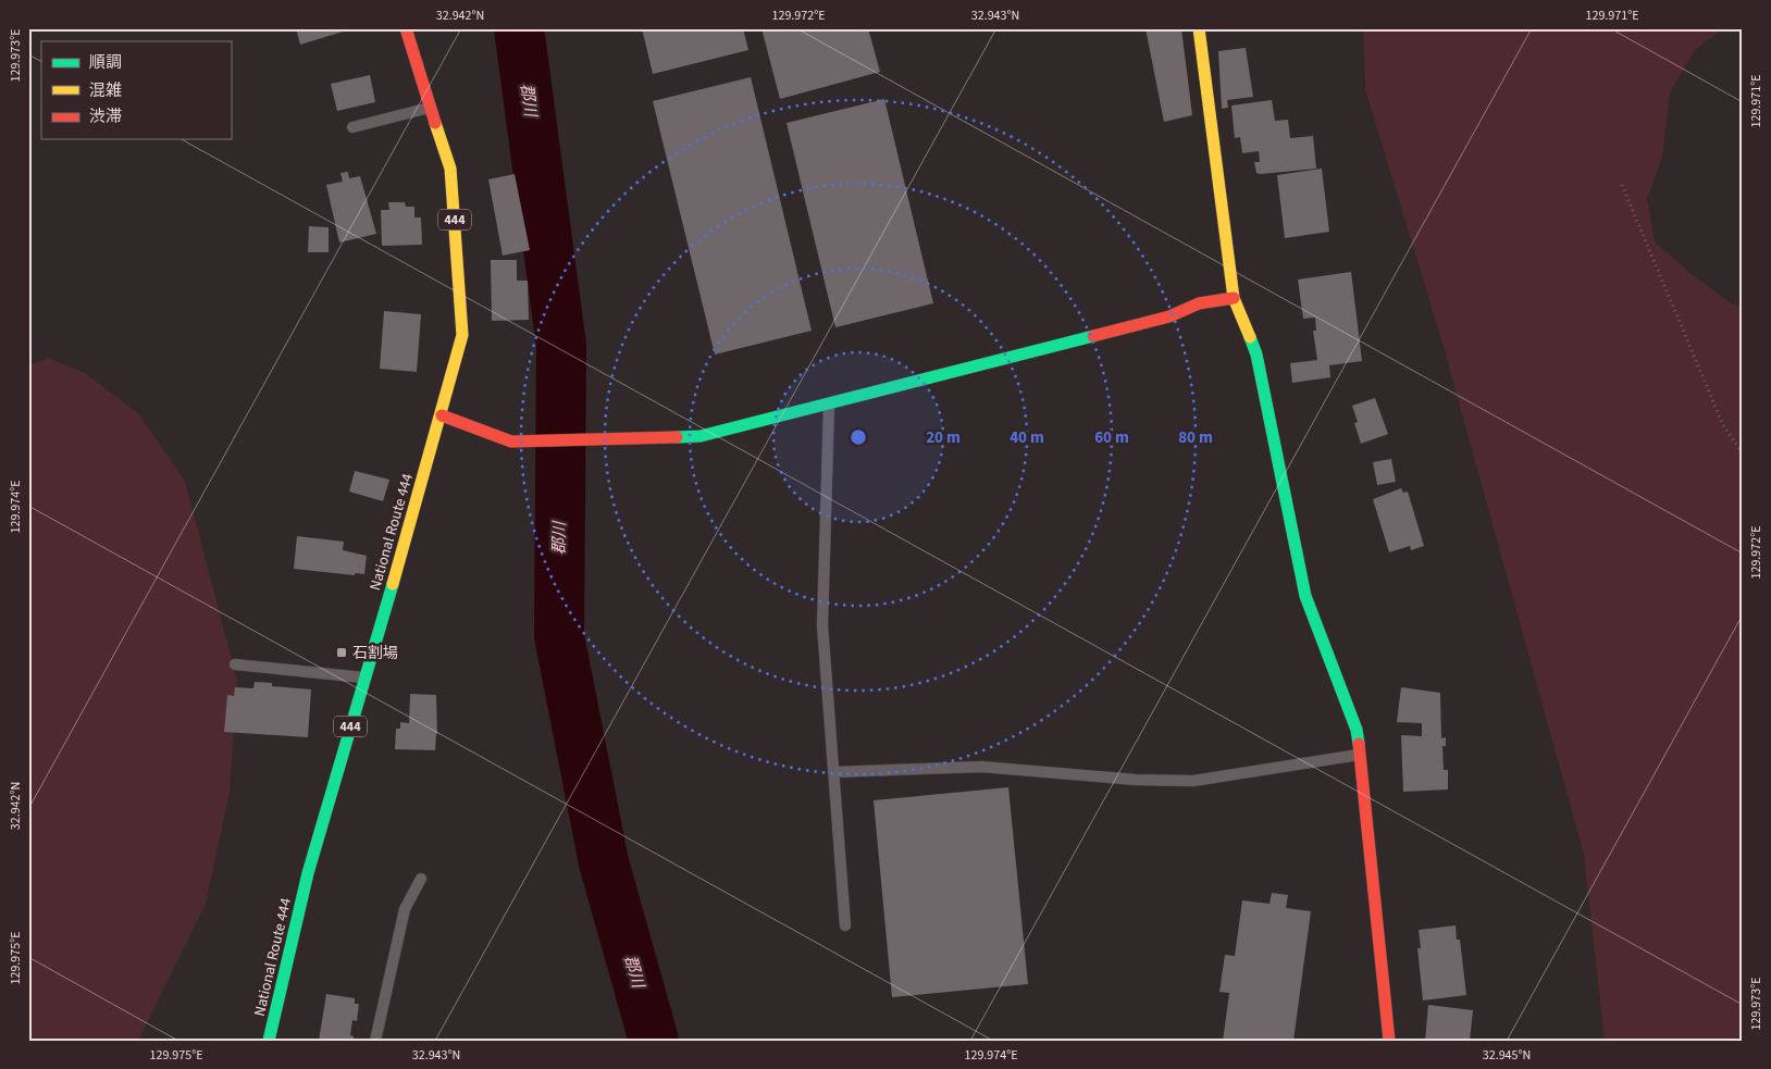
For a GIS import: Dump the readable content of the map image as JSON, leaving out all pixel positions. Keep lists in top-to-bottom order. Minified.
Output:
{"streets":{"main road":["444","National Route 444"]},"water":["郡川"],"places":{"transit":["石割場"]},"legend":["順調","混雑","渋滞"],"coordinates":["32.942°N","129.972°E","32.943°N","129.971°E","129.973°E","129.974°E","129.975°E","32.945°N"],"rings":["20 m","40 m","60 m","80 m"]}
